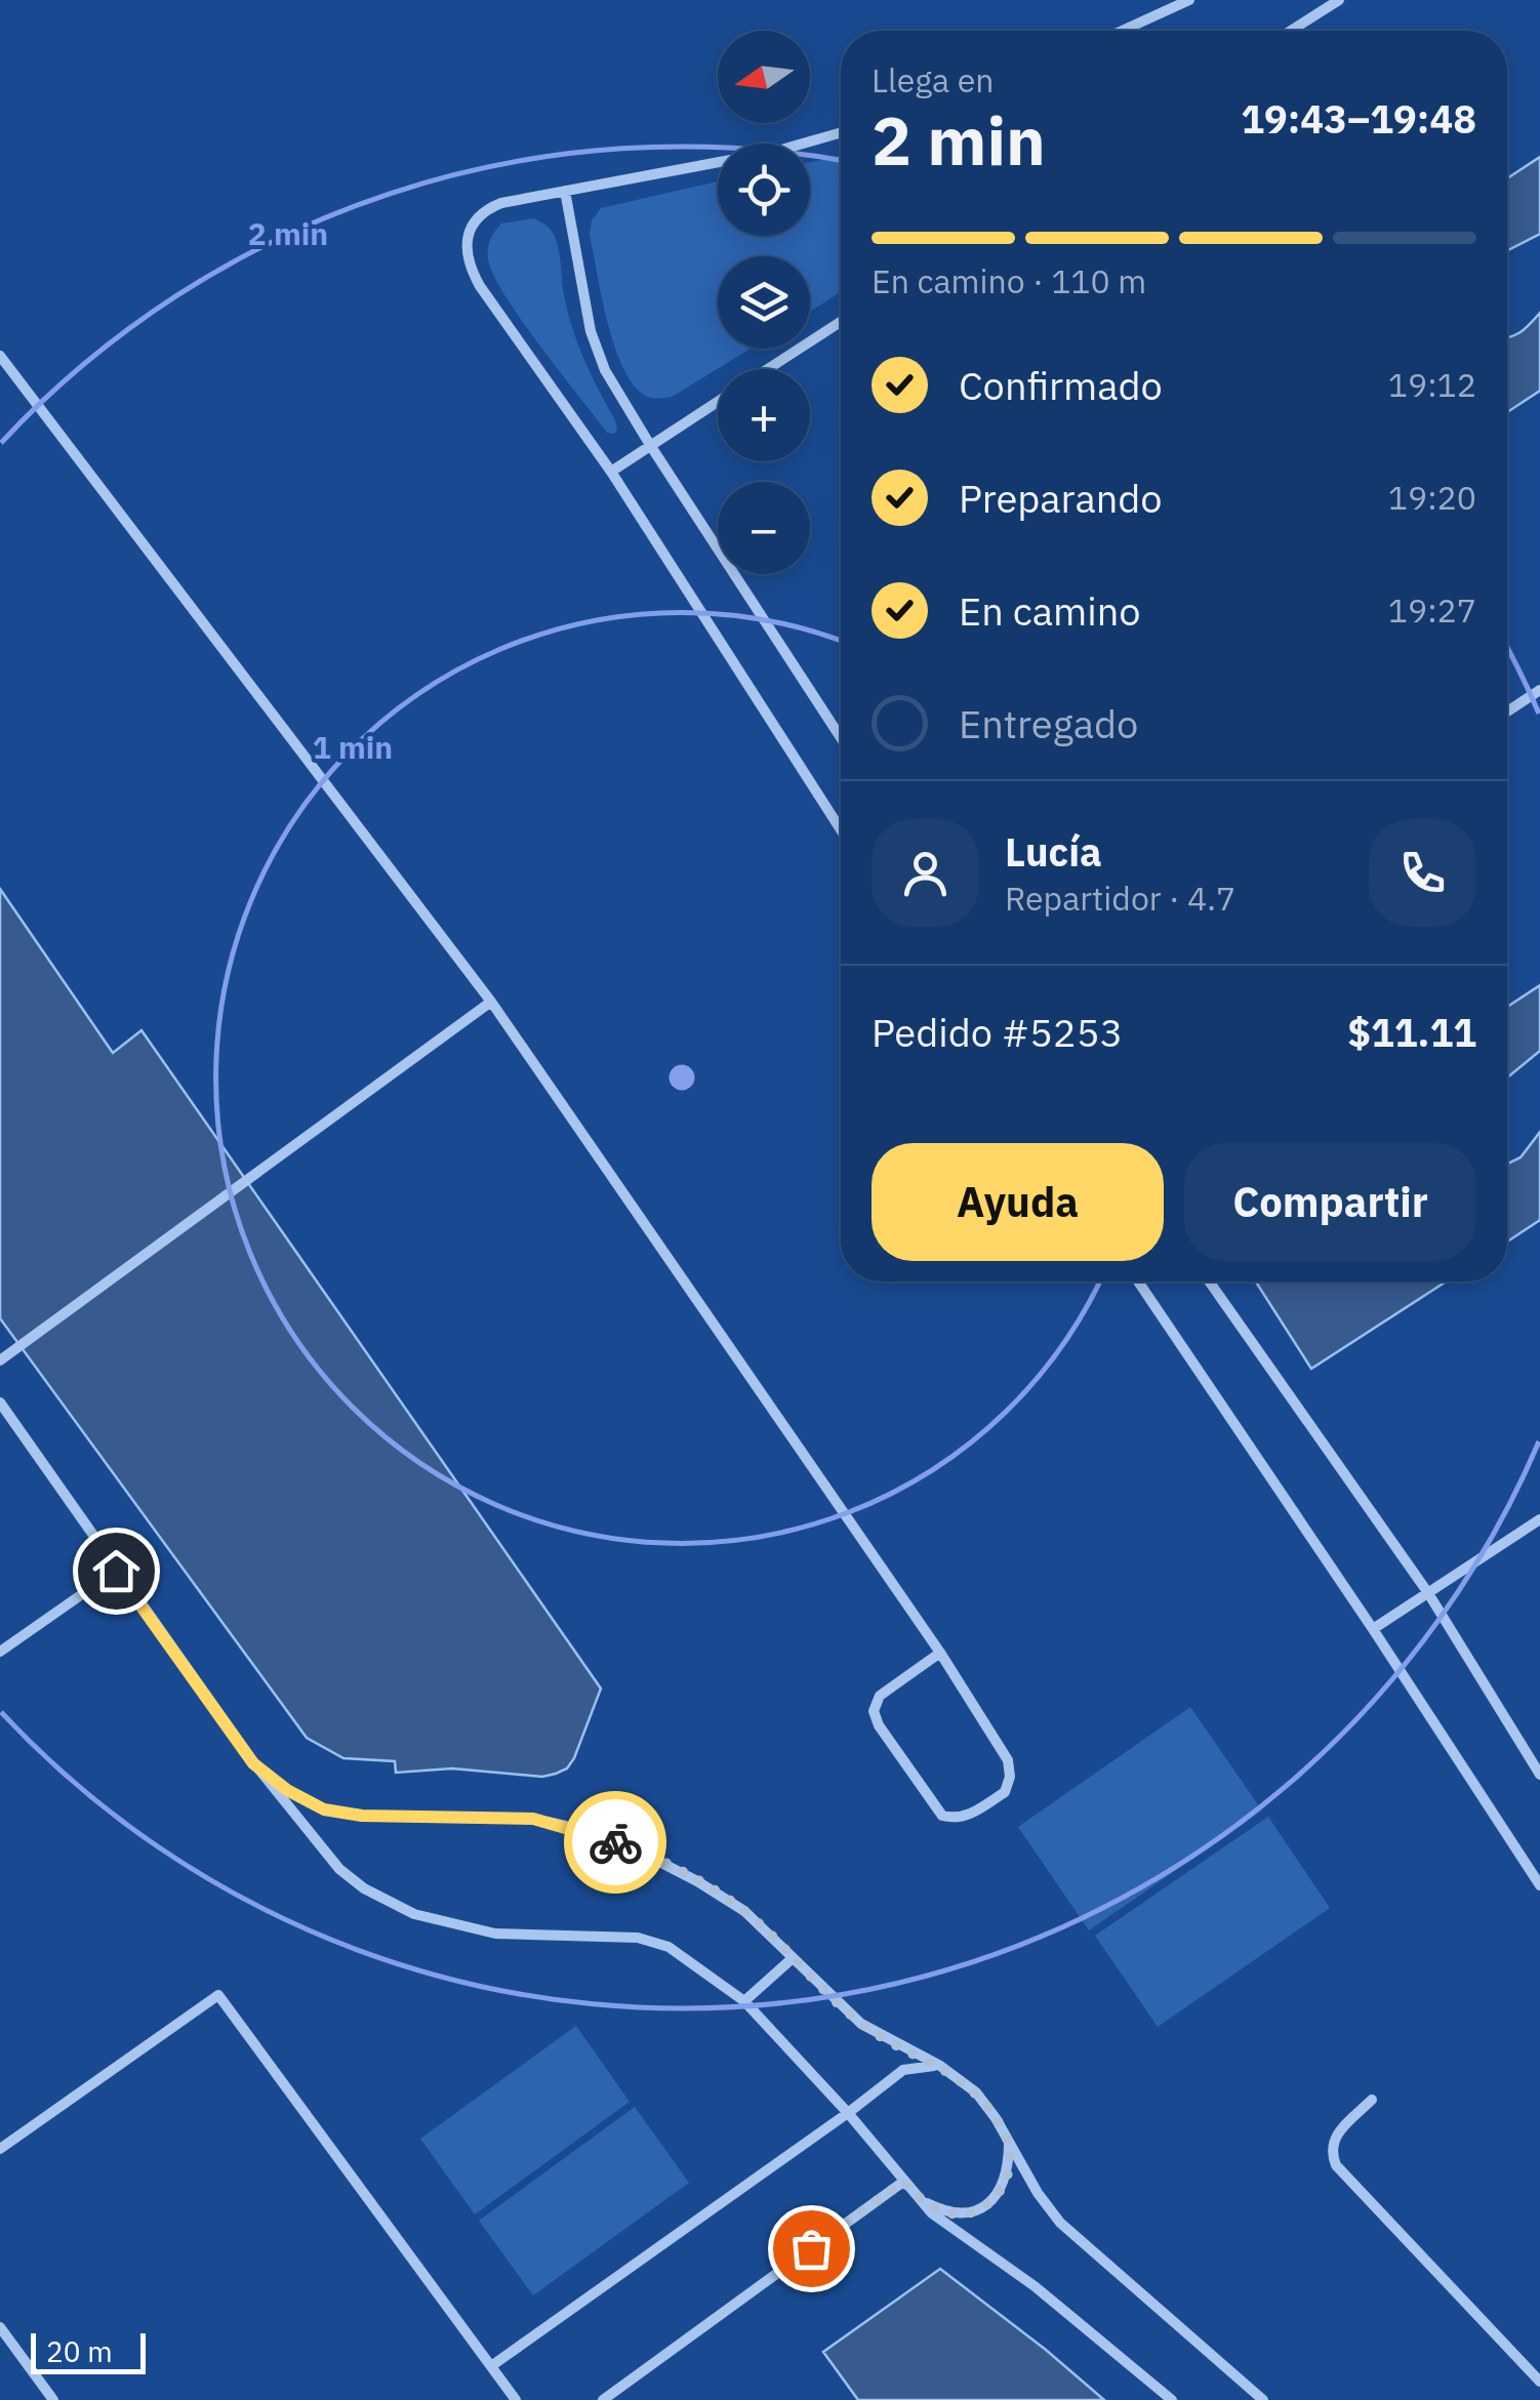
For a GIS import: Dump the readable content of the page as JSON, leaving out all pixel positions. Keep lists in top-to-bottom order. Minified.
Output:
{"scale_bar":"20 m","north":"left","page":{"map_buttons":["+","−"],"heading":["2 min","Llega en","19:43–19:48"],"panel":["Lucía","Repartidor · 4.7","Pedido #5253","$11.11"],"bar":"En camino · 110 m","list":[["Confirmado","19:12"],["Preparando","19:20"],["En camino","19:27"],"Entregado"],"buttons":["Ayuda","Compartir"],"scale":"20 m"},"rings":["2 min","1 min"]}
